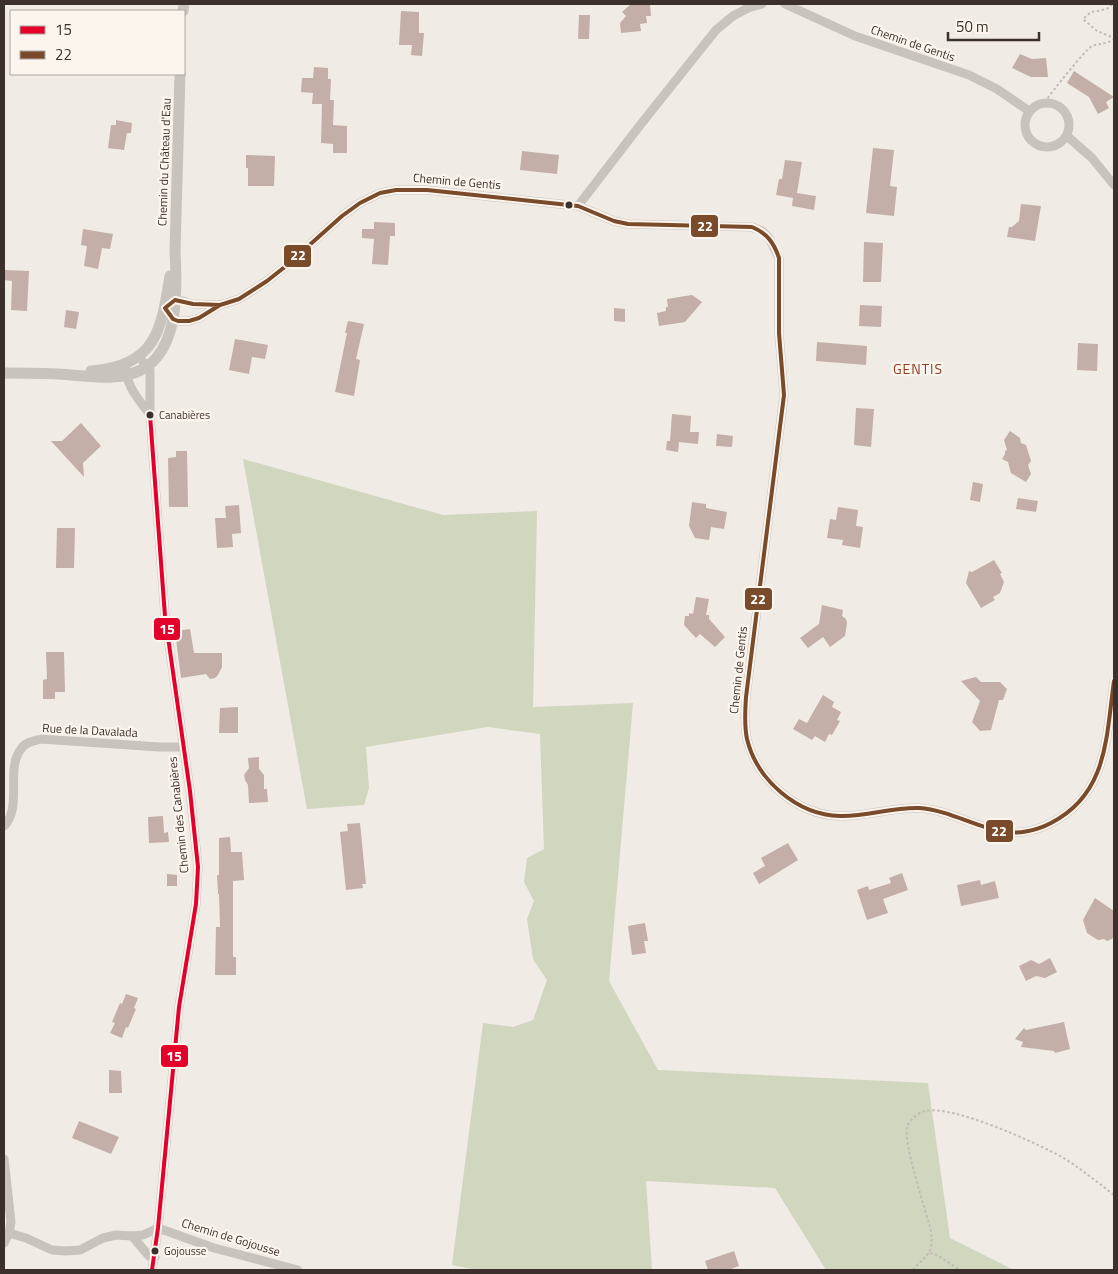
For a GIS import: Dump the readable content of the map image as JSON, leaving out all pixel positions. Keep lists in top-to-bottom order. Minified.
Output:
{"streets":{"street":["Chemin de Gentis","Chemin du Château d'Eau","Rue de la Davalada","Chemin des Canabières","Chemin de Gojousse"]},"crossings":[["Chemin de Gentis","Chemin du Château d'Eau"],["Chemin du Château d'Eau","Chemin des Canabières"],["Rue de la Davalada","Chemin des Canabières"],["Chemin des Canabières","Chemin de Gojousse"]],"districts":["GENTIS"],"places":["Canabières","Gojousse"],"lines":["transit line 22","transit line 15"],"legend":["15","22"],"scale_bar":"50 m"}
